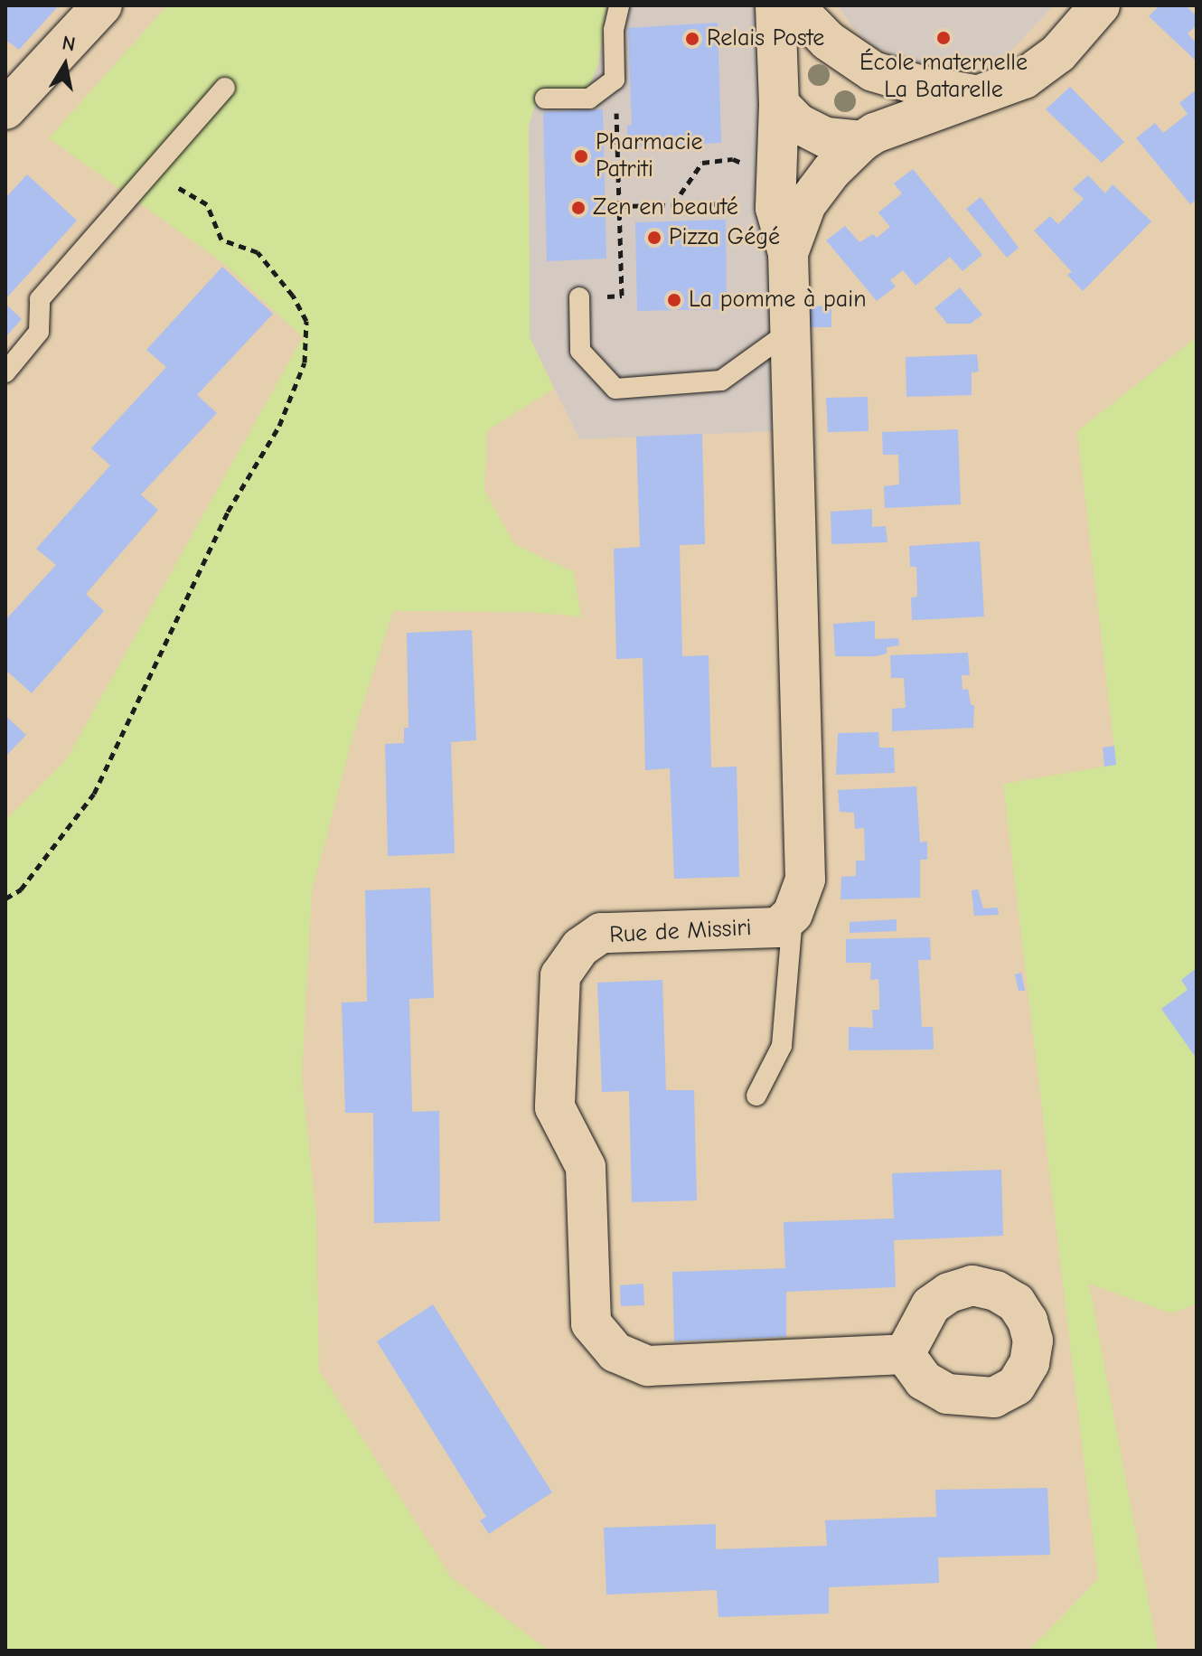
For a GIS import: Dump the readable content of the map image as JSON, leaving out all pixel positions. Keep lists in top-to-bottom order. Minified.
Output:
{"streets":{"street":["Rue de Missiri"]},"places":["École maternelle La Batarelle","Relais Poste","Pharmacie Patriti","Zen en beauté","Pizza Gégé","La pomme à pain"],"north":"top"}
